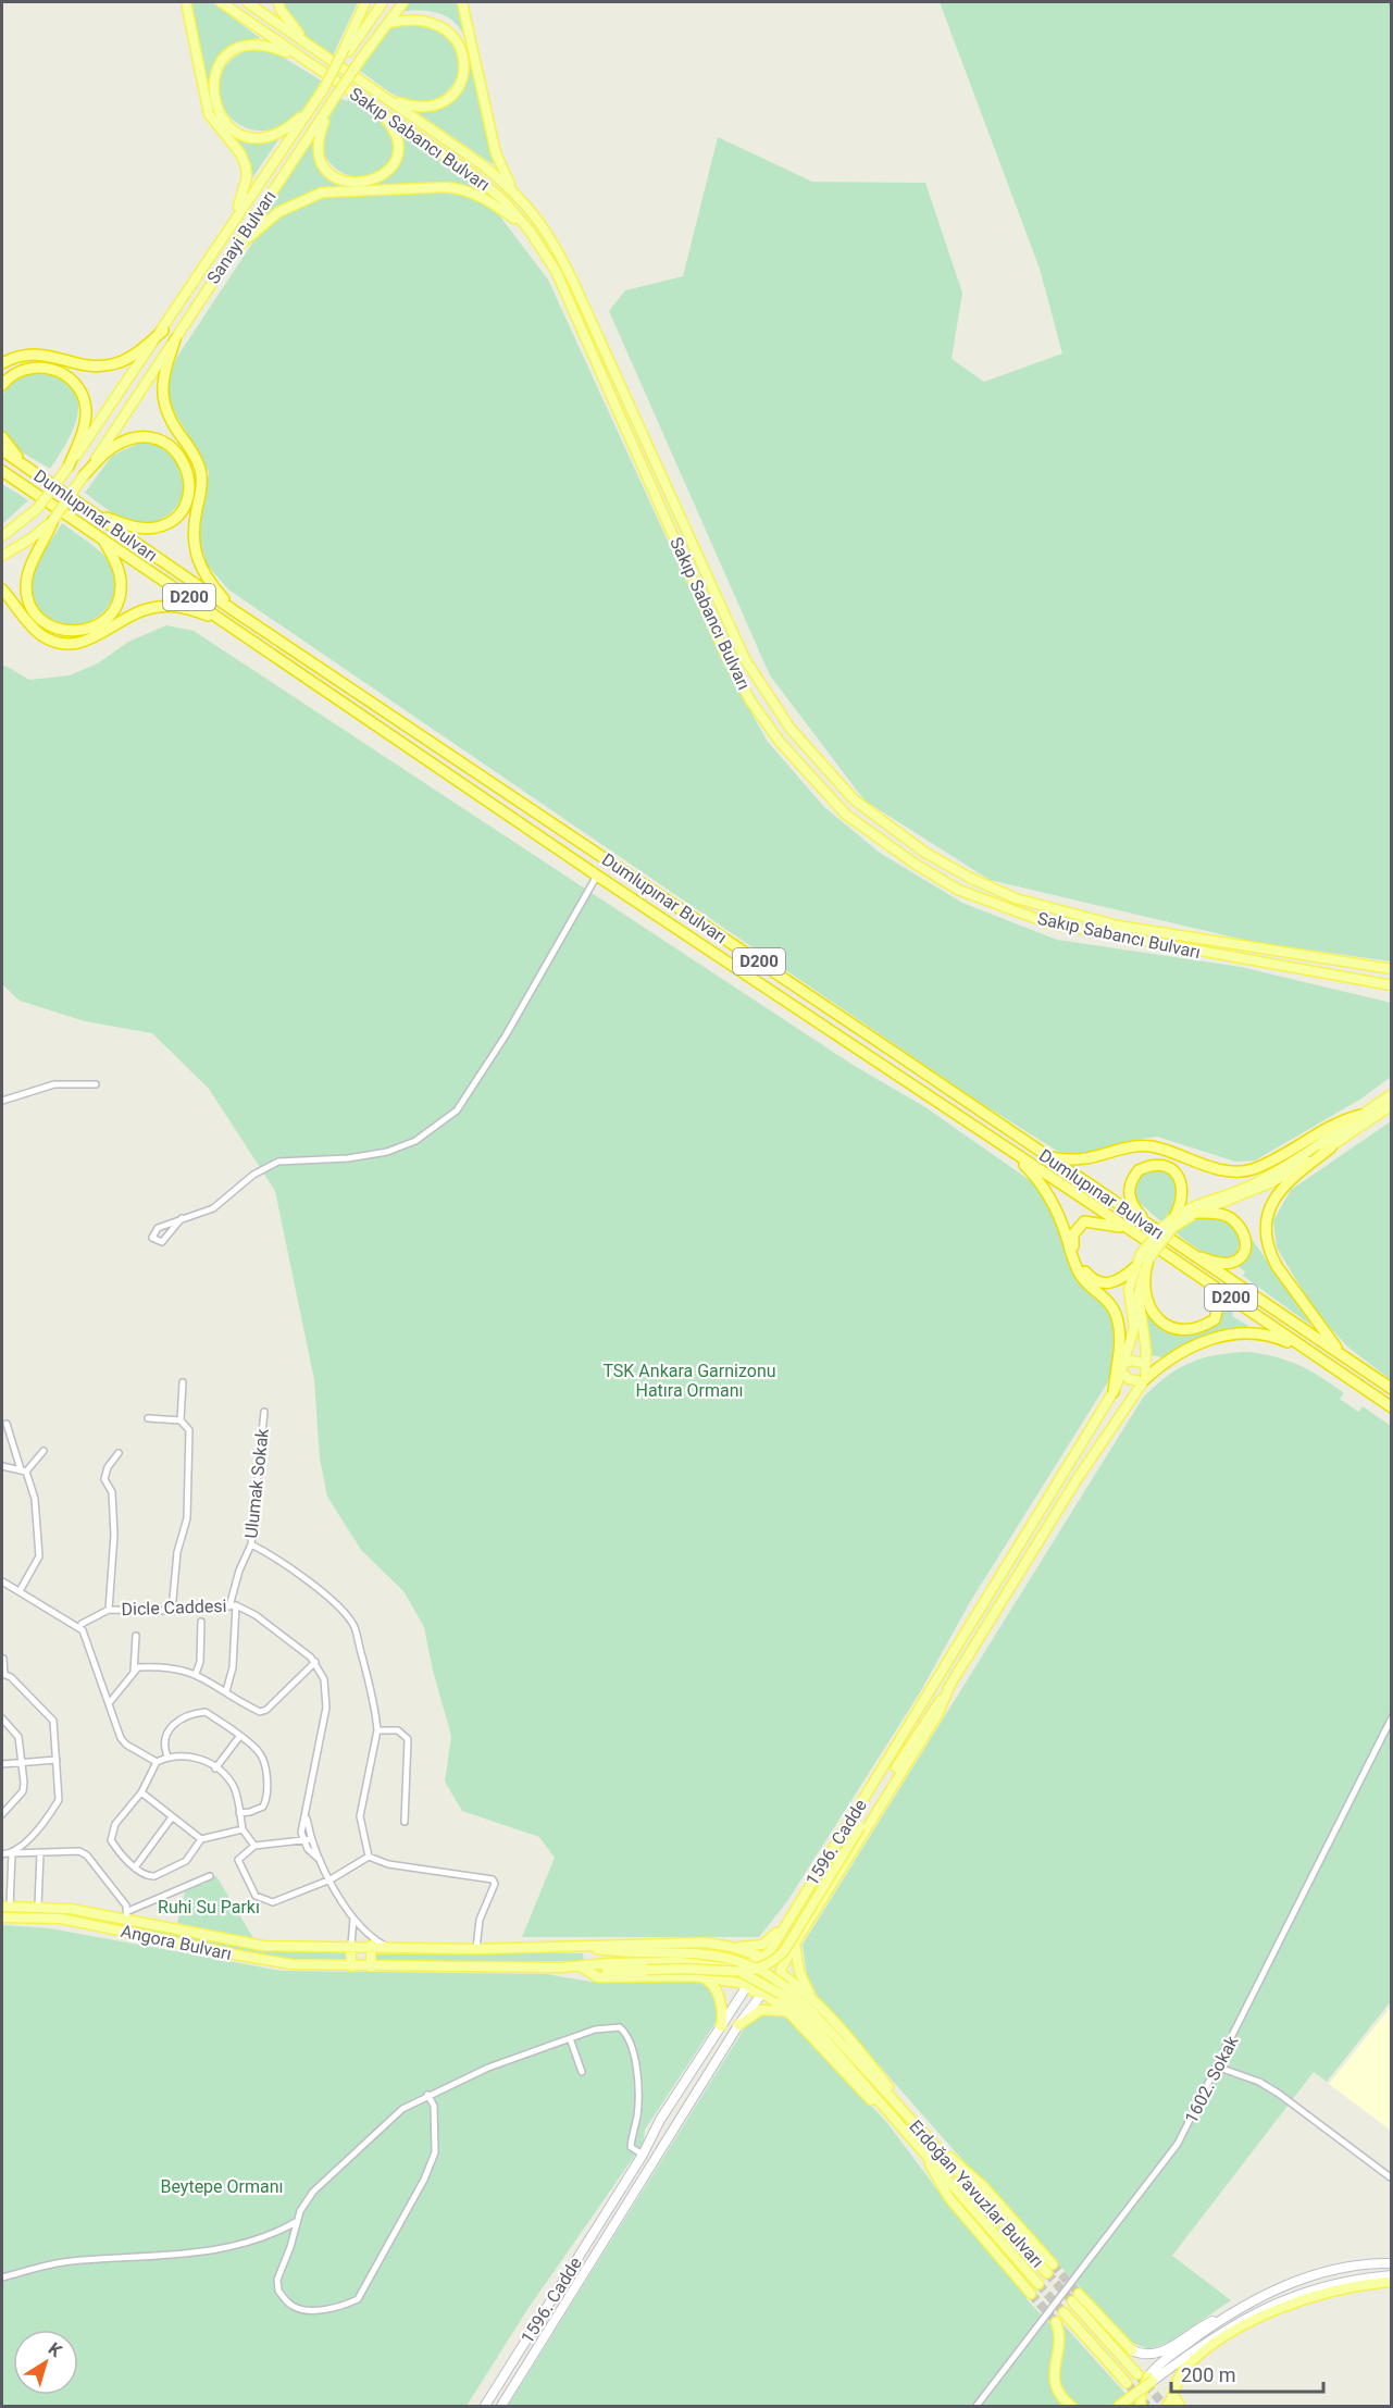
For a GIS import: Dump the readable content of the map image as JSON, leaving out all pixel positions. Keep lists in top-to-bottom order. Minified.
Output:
{"streets":{"highway":["Dumlupınar Bulvarı","D200"],"main road":["Sakıp Sabancı Bulvarı","Sanayi Bulvarı","1596. Cadde","Angora Bulvarı","Erdoğan Yavuzlar Bulvarı"],"street":["Ulumak Sokak","Dicle Caddesi","1602. Sokak"]},"crossings":[["Ulumak Sokak","Dicle Caddesi"],["1596. Cadde","Angora Bulvarı"],["1596. Cadde","Erdoğan Yavuzlar Bulvarı"],["Angora Bulvarı","Erdoğan Yavuzlar Bulvarı"]],"parks":["TSK Ankara Garnizonu Hatıra Ormanı","Ruhi Su Parkı","Beytepe Ormanı"],"scale_bar":"200 m","north":"top right"}
